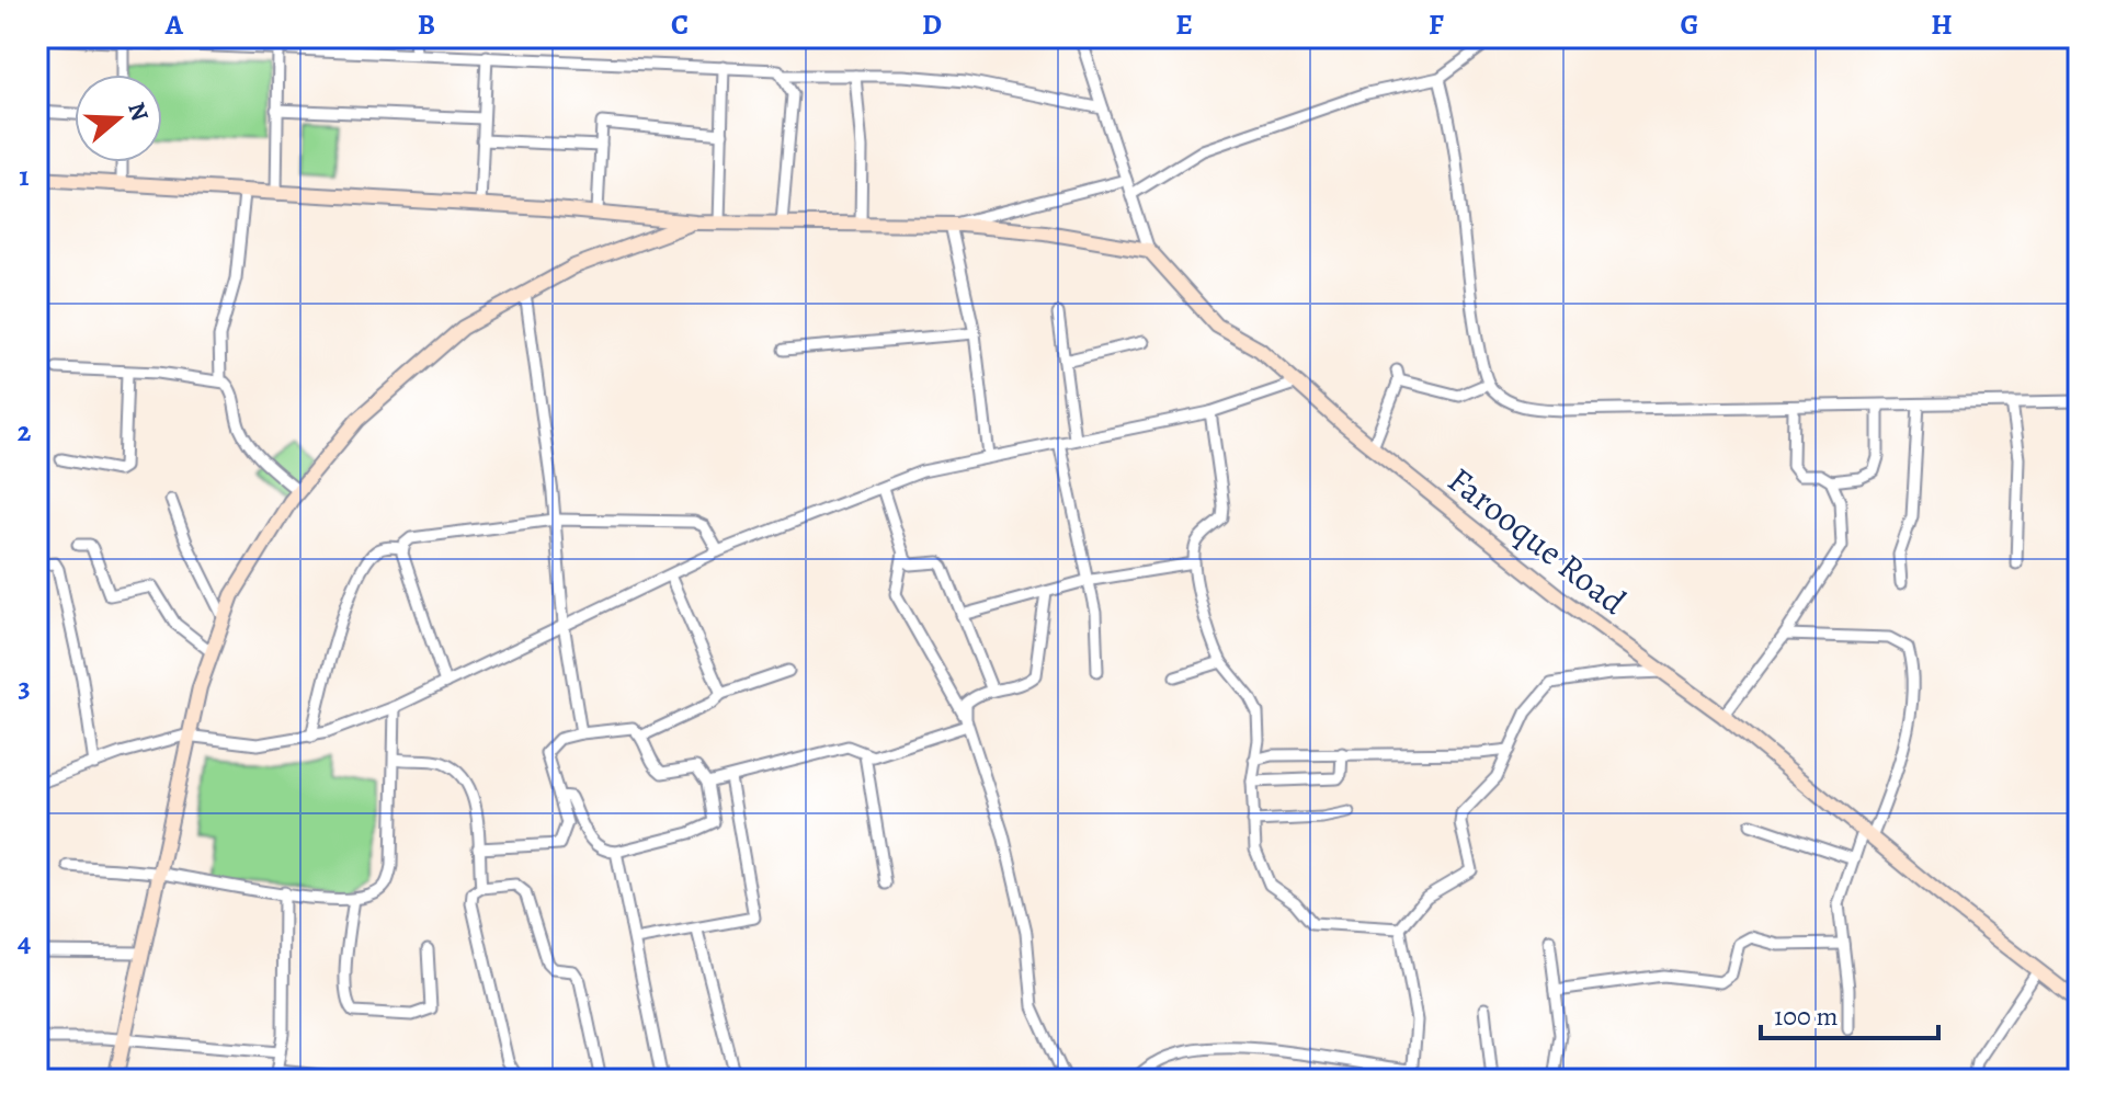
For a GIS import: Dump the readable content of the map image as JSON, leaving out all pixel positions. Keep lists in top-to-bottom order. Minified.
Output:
{"streets":{"main road":["Farooque Road"]},"scale_bar":"100 m","north":"right","grid":{"columns":["A","B","C","D","E","F","G","H"],"rows":["1","2","3","4"]}}
